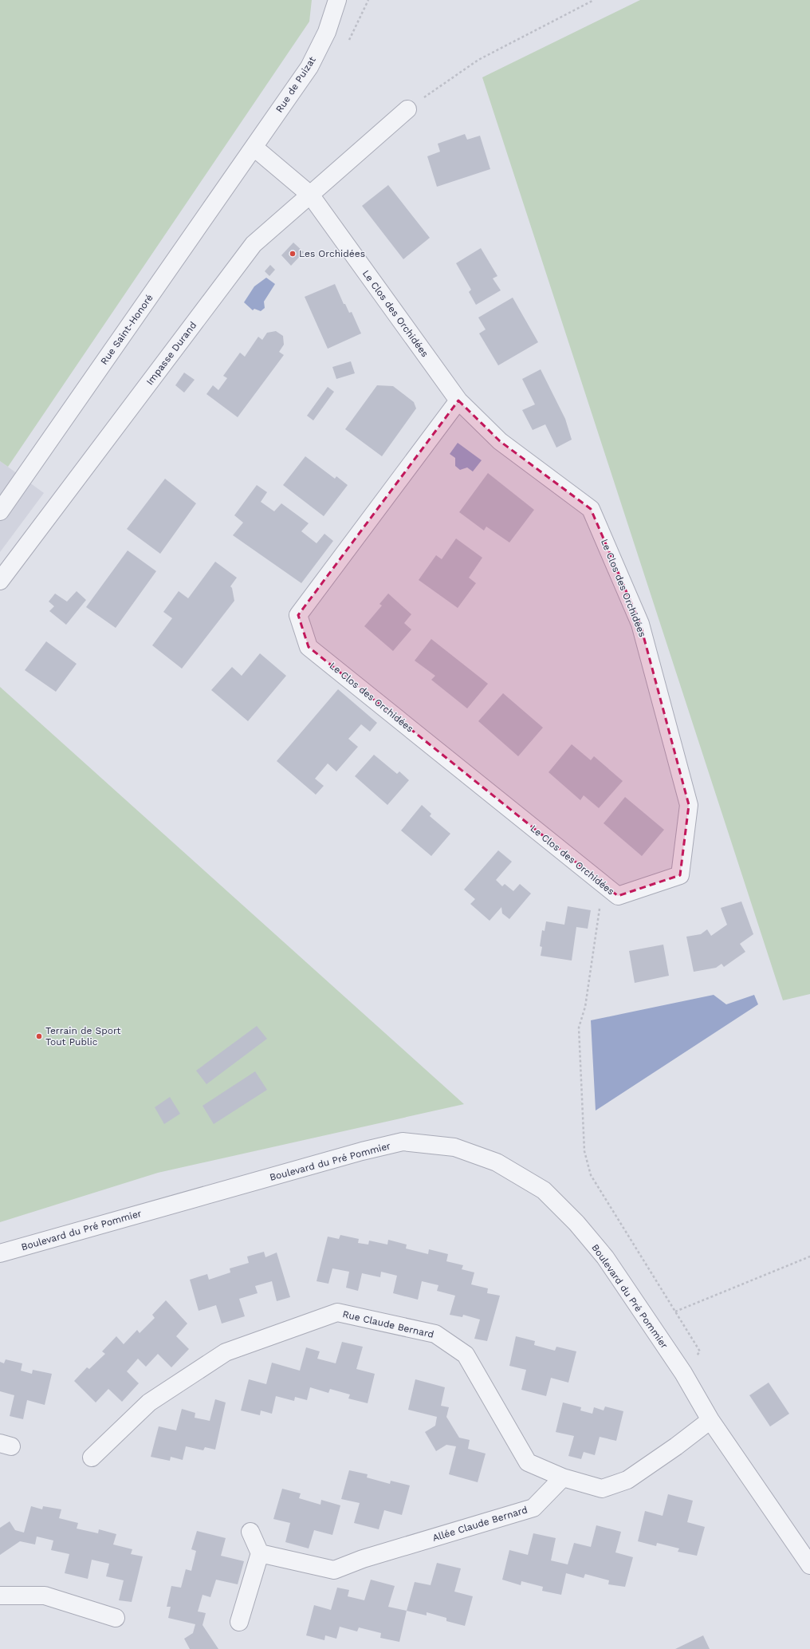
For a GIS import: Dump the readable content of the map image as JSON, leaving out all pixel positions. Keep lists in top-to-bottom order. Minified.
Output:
{"streets":{"street":["Rue de Puizat","Le Clos des Orchidées","Rue Saint-Honoré","Impasse Durand","Boulevard du Pré Pommier","Rue Claude Bernard","Allée Claude Bernard"]},"crossings":[["Rue de Puizat","Rue Saint-Honoré"],["Le Clos des Orchidées","Impasse Durand"],["Rue Claude Bernard","Allée Claude Bernard"]],"places":["Les Orchidées","Terrain de Sport Tout Public"]}
